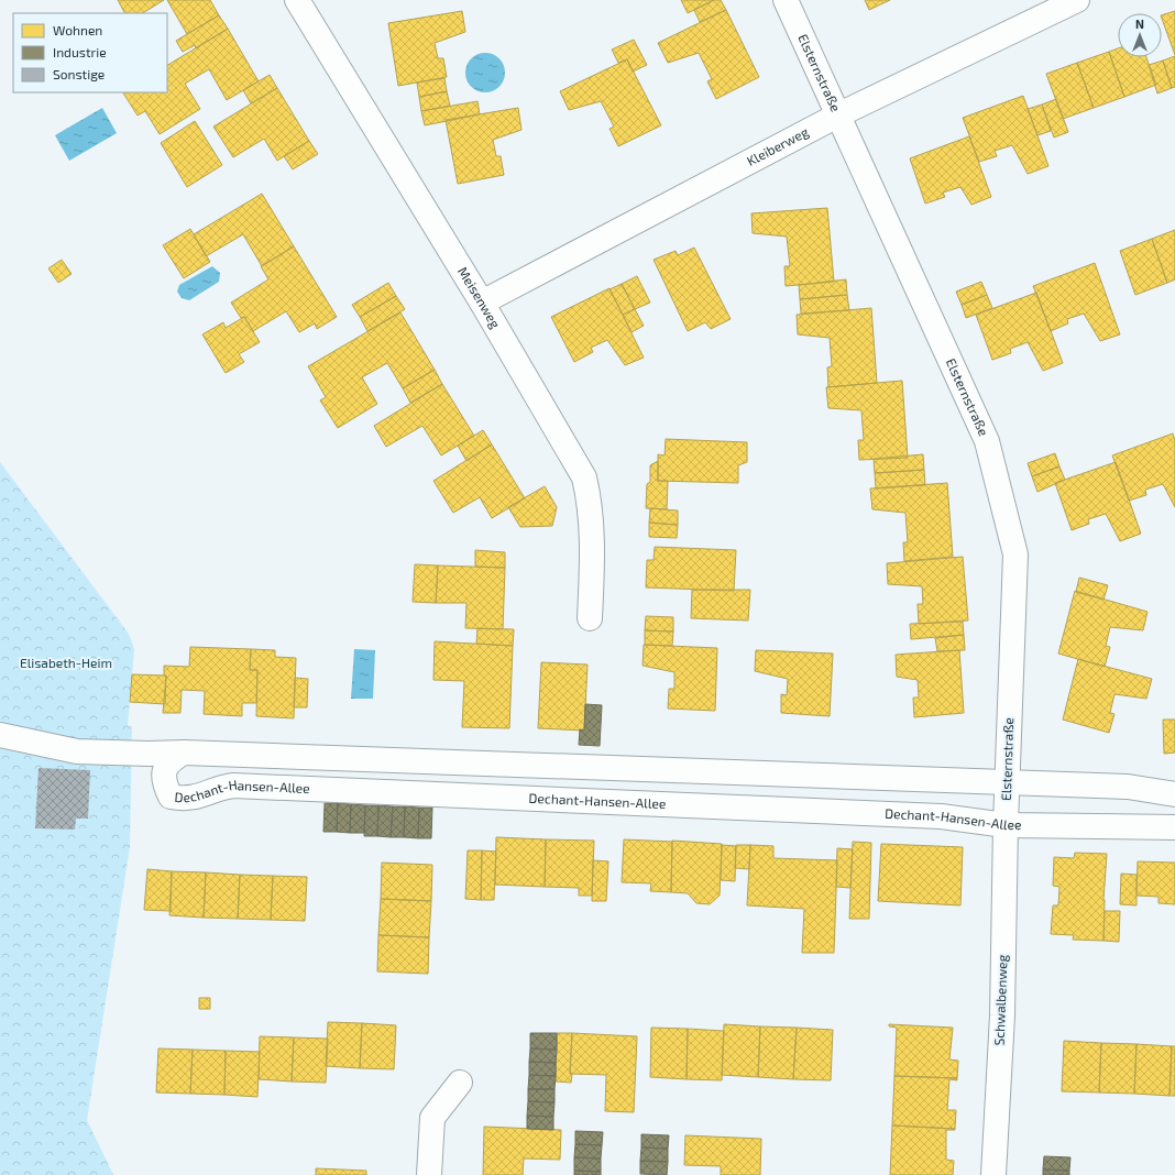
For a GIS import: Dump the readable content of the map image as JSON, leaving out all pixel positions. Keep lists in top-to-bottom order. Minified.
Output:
{"streets":{"street":["Elsternstraße","Kleiberweg","Meisenweg","Dechant-Hansen-Allee","Schwalbenweg"]},"crossings":[["Elsternstraße","Kleiberweg"],["Elsternstraße","Dechant-Hansen-Allee"],["Elsternstraße","Schwalbenweg"],["Kleiberweg","Meisenweg"],["Dechant-Hansen-Allee","Schwalbenweg"]],"parks":["Elisabeth-Heim"],"legend":["Wohnen","Industrie","Sonstige"],"north":"top"}
